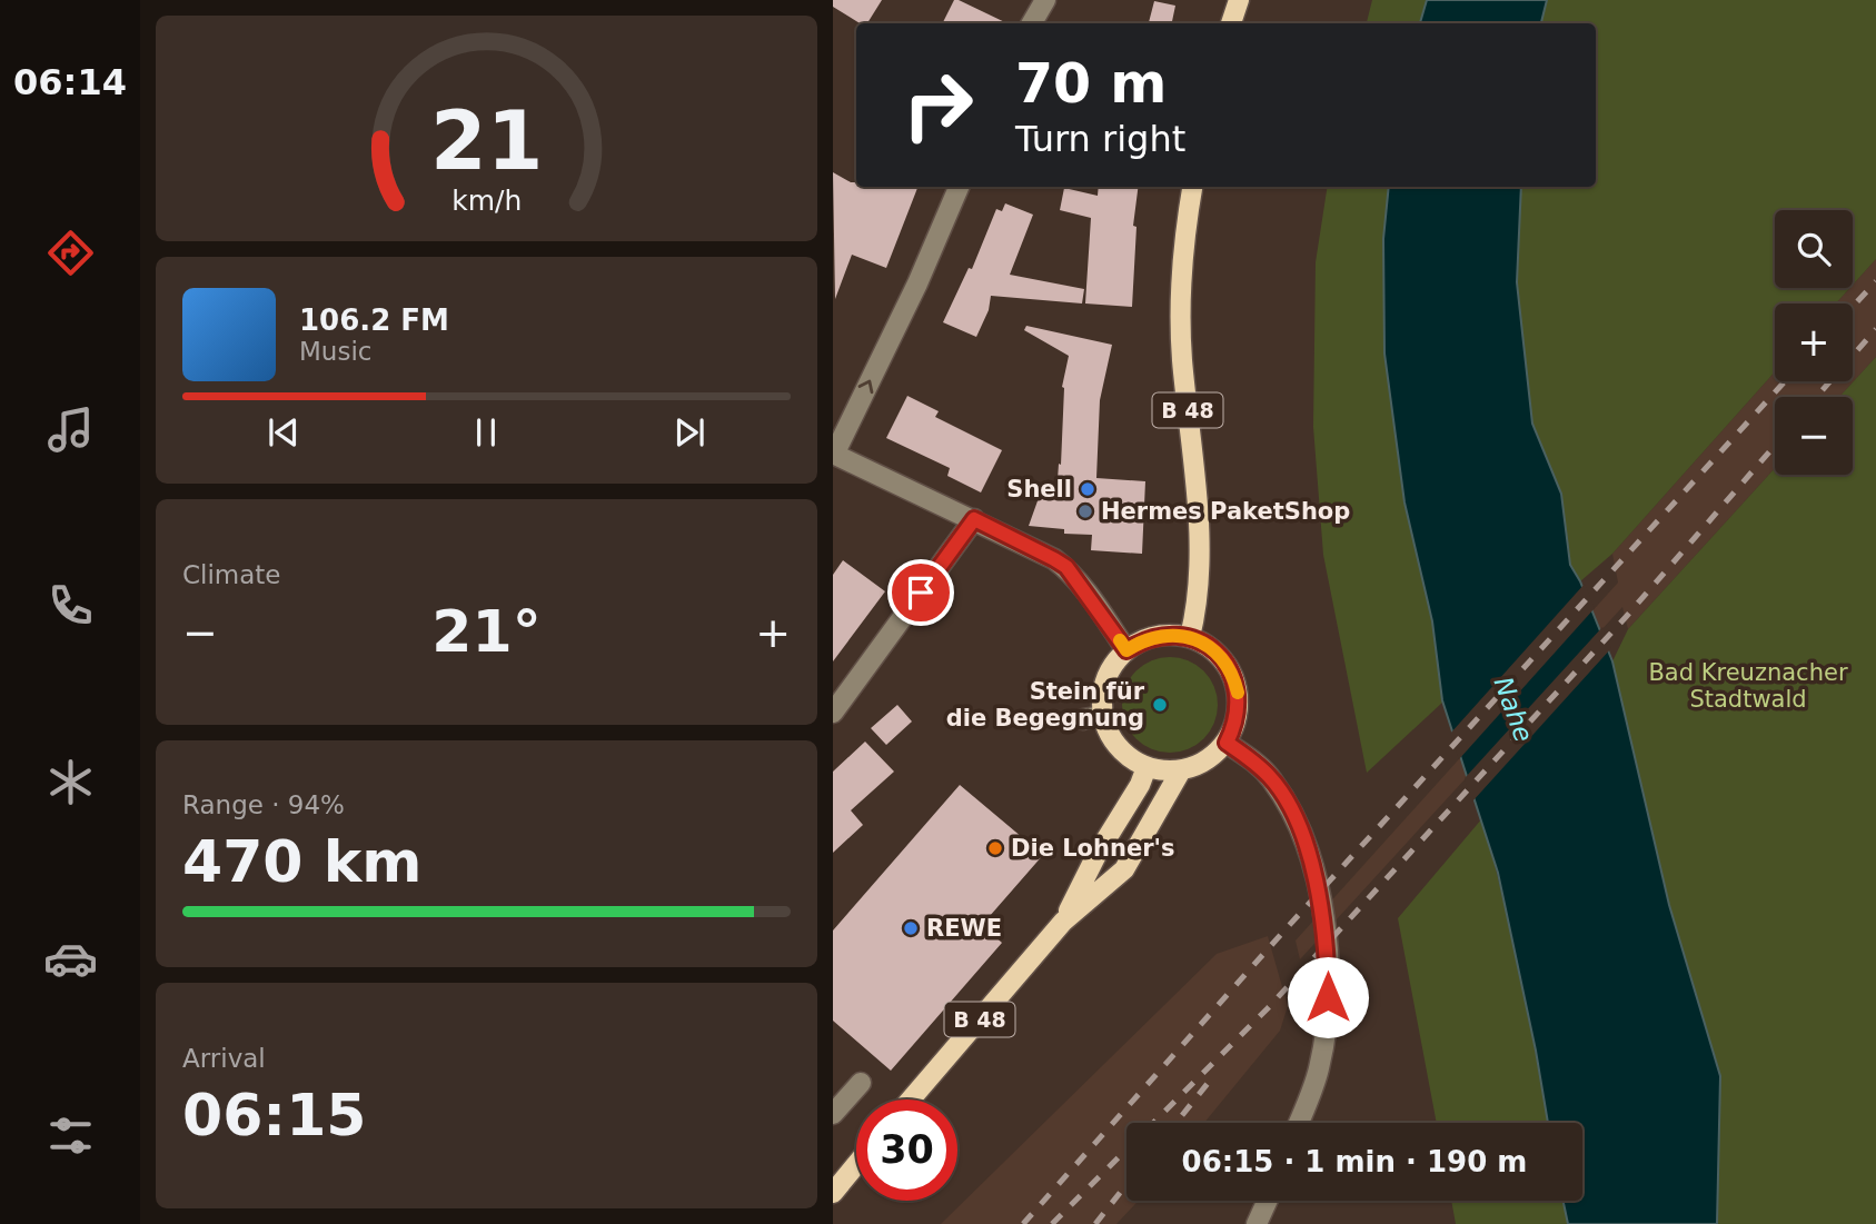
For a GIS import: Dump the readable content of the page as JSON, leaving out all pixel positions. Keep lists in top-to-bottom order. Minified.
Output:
{"streets":{"main road":["B 48"]},"water":["Nahe"],"parks":["Bad Kreuznacher Stadtwald"],"places":["Shell","Hermes PaketShop","Stein für die Begegnung","Die Lohner's","REWE"],"page":{"tabs":"06:14","turn":["70 m","Turn right"],"map_buttons":["+","−"],"song":["106.2 FM","Music"],"tile":["Climate",["Range · 94%","470 km"],["Arrival","06:15"]],"heat":["−","21°","+"],"limit":"30","trip":"06:15 · 1 min · 190 m","gauge":["21","km/h"]}}
